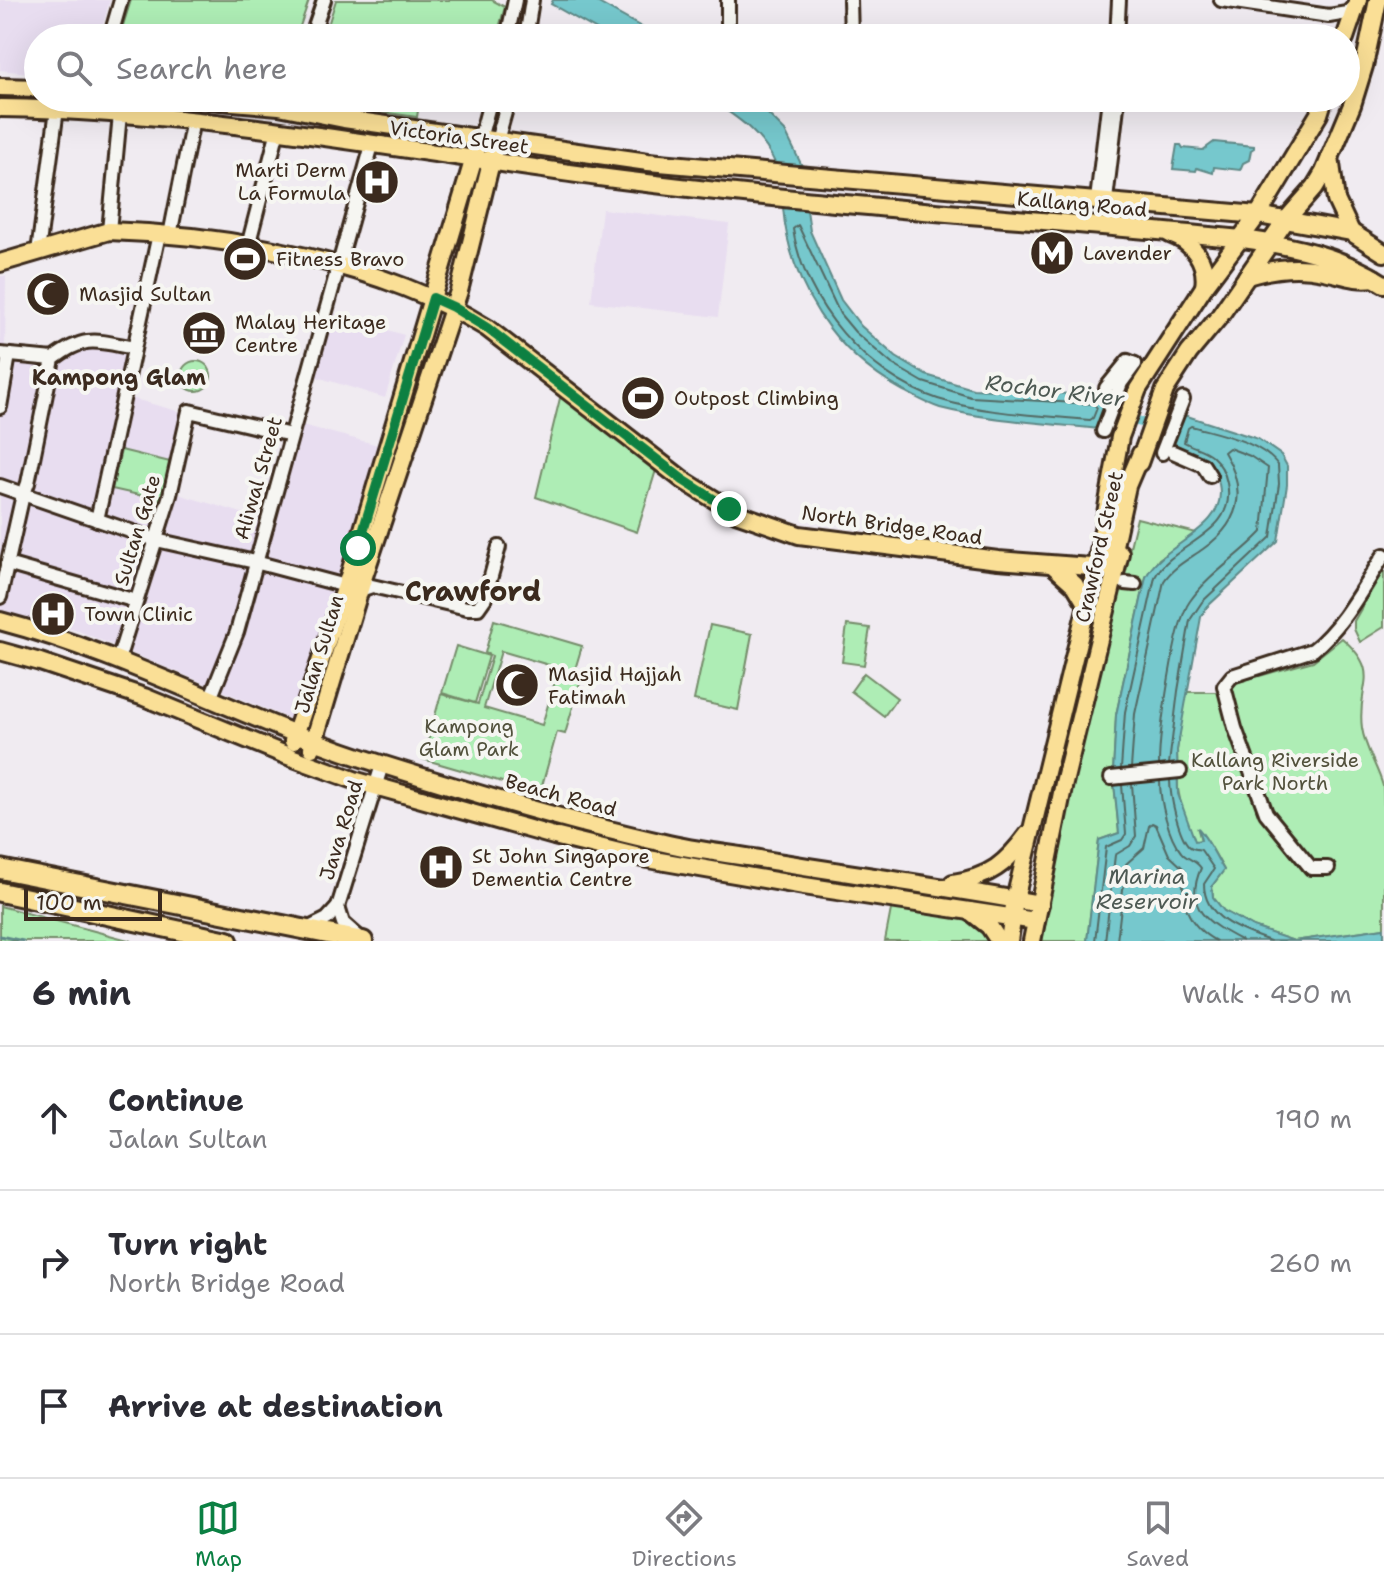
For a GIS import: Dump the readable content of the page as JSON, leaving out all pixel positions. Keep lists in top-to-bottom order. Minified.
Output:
{"streets":{"main road":["Victoria Street","Kallang Road","North Bridge Road","Crawford Street","Jalan Sultan","Beach Road"],"street":["Aliwal Street","Sultan Gate","Java Road"]},"crossings":[["Victoria Street","Kallang Road"],["Victoria Street","Aliwal Street"],["Victoria Street","Jalan Sultan"],["Kallang Road","Crawford Street"],["Aliwal Street","North Bridge Road"],["Aliwal Street","Sultan Gate"],["Aliwal Street","Beach Road"],["North Bridge Road","Crawford Street"],["North Bridge Road","Jalan Sultan"],["Sultan Gate","Beach Road"],["Crawford Street","Beach Road"],["Jalan Sultan","Beach Road"],["Beach Road","Java Road"]],"districts":["Kampong Glam","Crawford"],"water":["Rochor River","Marina Reservoir"],"parks":["Kampong Glam Park","Kallang Riverside Park North"],"places":{"hospital":["Marti Derm La Formula","Town Clinic","St John Singapore Dementia Centre"],"metro station":["Lavender"],"sports":["Fitness Bravo","Outpost Climbing"],"mosque":["Masjid Sultan","Masjid Hajjah Fatimah"],"museum":["Malay Heritage Centre"]},"scale_bar":"100 m","page":{"search":"Search here","scale":"100 m","heading":["6 min","Walk · 450 m"],"list":[["Continue","Jalan Sultan","190 m"],["Turn right","North Bridge Road","260 m"],"Arrive at destination"],"nav":["Map","Directions","Saved"]}}
